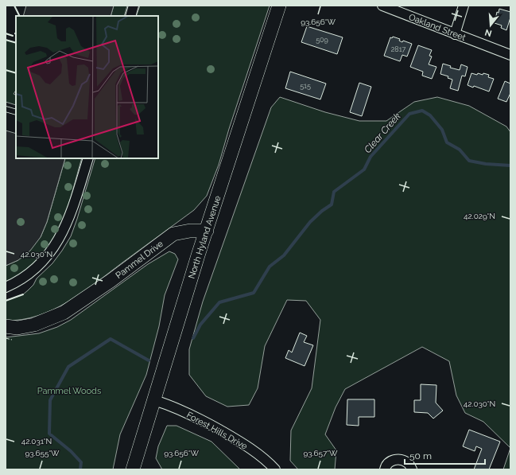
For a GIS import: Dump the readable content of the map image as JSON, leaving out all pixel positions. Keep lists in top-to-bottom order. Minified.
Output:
{"streets":{"main road":["North Hyland Avenue","Pammel Drive"],"street":["Oakland Street","Forest Hills Drive"]},"crossings":[["North Hyland Avenue","Pammel Drive"],["North Hyland Avenue","Forest Hills Drive"]],"water":["Clear Creek"],"parks":["Pammel Woods"],"house_numbers":["509","2817","515"],"scale_bar":"50 m","north":"bottom","coordinates":["93.656°W","42.029°N","42.030°N","42.031°N","93.655°W","93.657°W"]}
